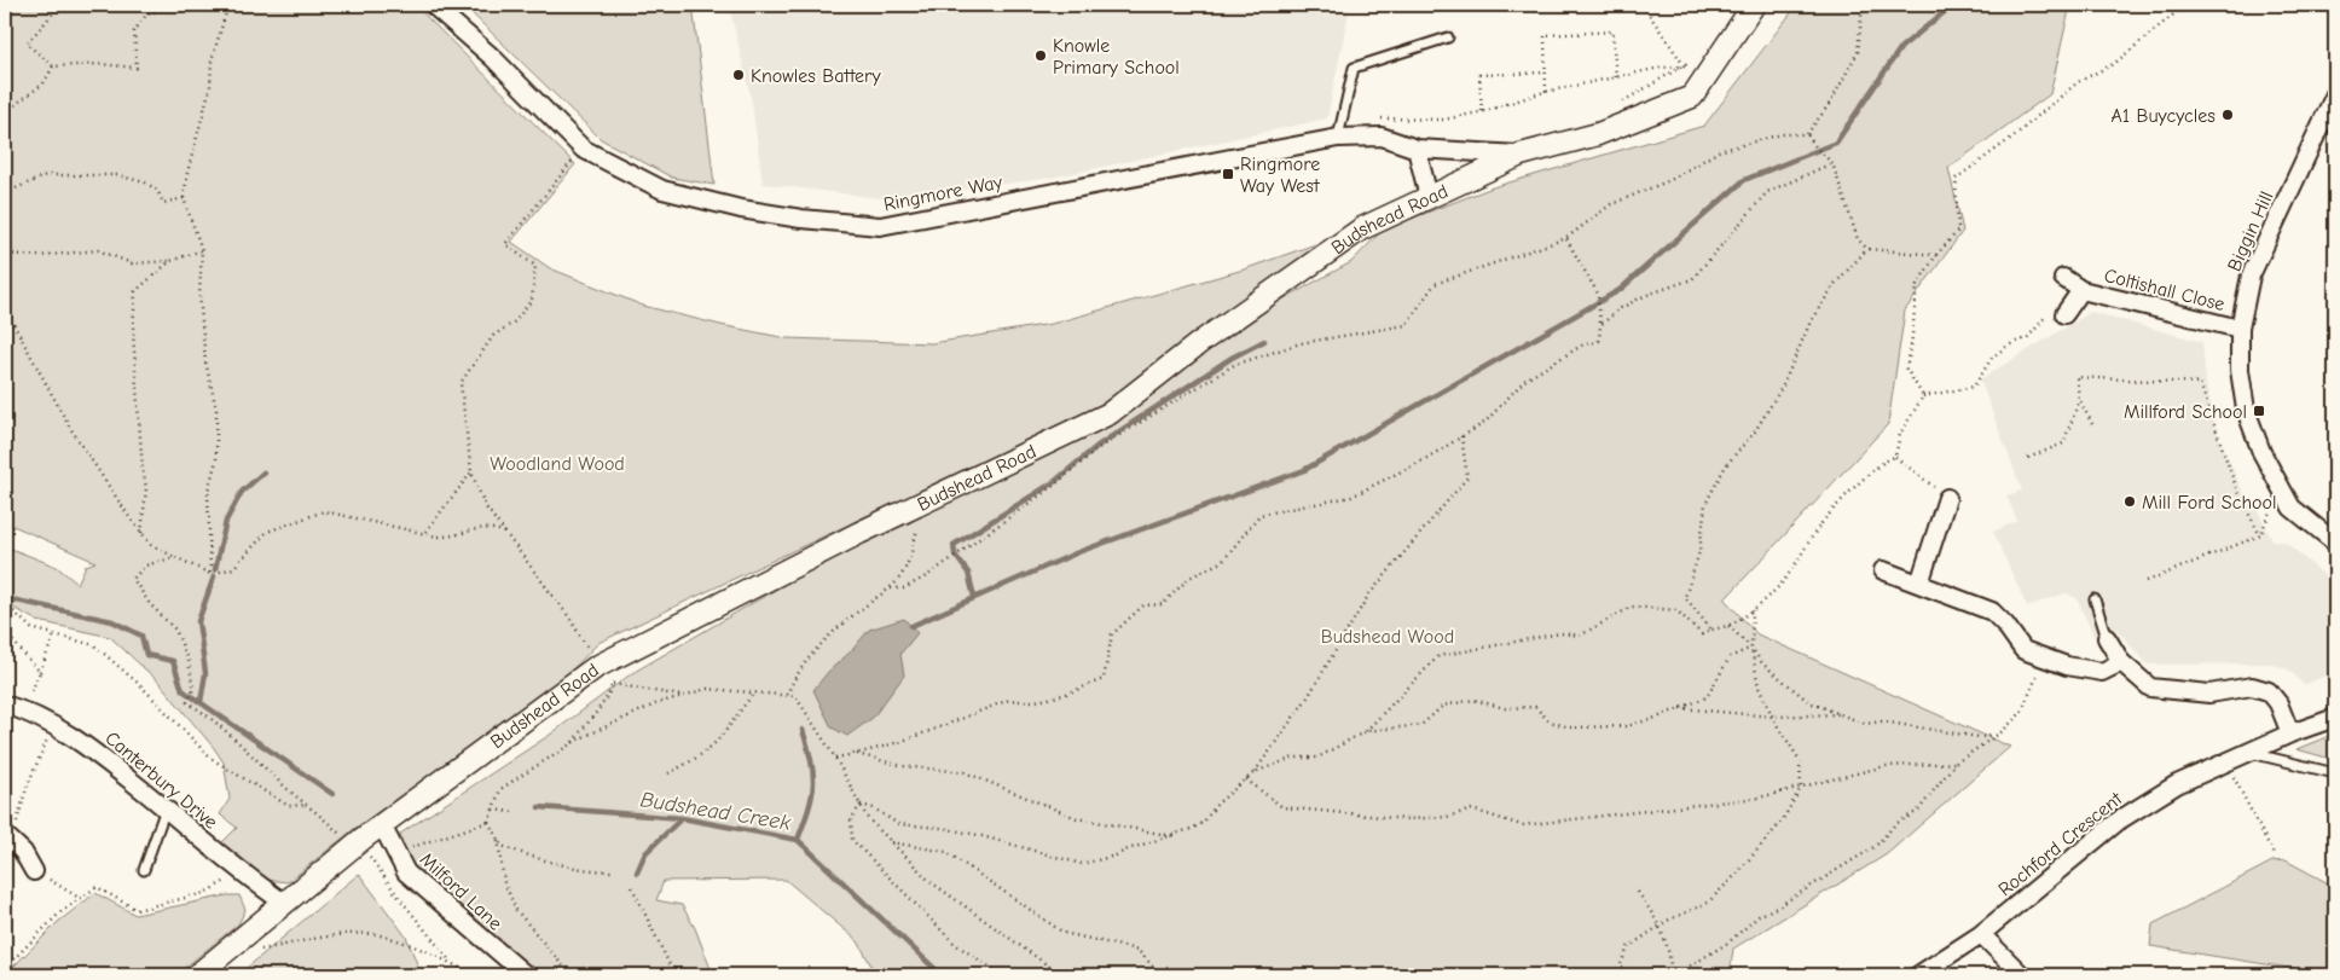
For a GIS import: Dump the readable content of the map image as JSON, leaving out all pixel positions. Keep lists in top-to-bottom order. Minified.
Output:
{"streets":{"street":["Ringmore Way","Budshead Road","Biggin Hill","Coltishall Close","Canterbury Drive","Rochford Crescent","Milford Lane"]},"crossings":[["Ringmore Way","Budshead Road"],["Budshead Road","Canterbury Drive"],["Budshead Road","Milford Lane"],["Biggin Hill","Coltishall Close"]],"water":["Budshead Creek"],"parks":["Woodland Wood","Budshead Wood"],"places":{"other":["Knowle Primary School","Knowles Battery","A1 Buycycles","Mill Ford School"],"transit":["Ringmore Way West","Millford School"]}}
